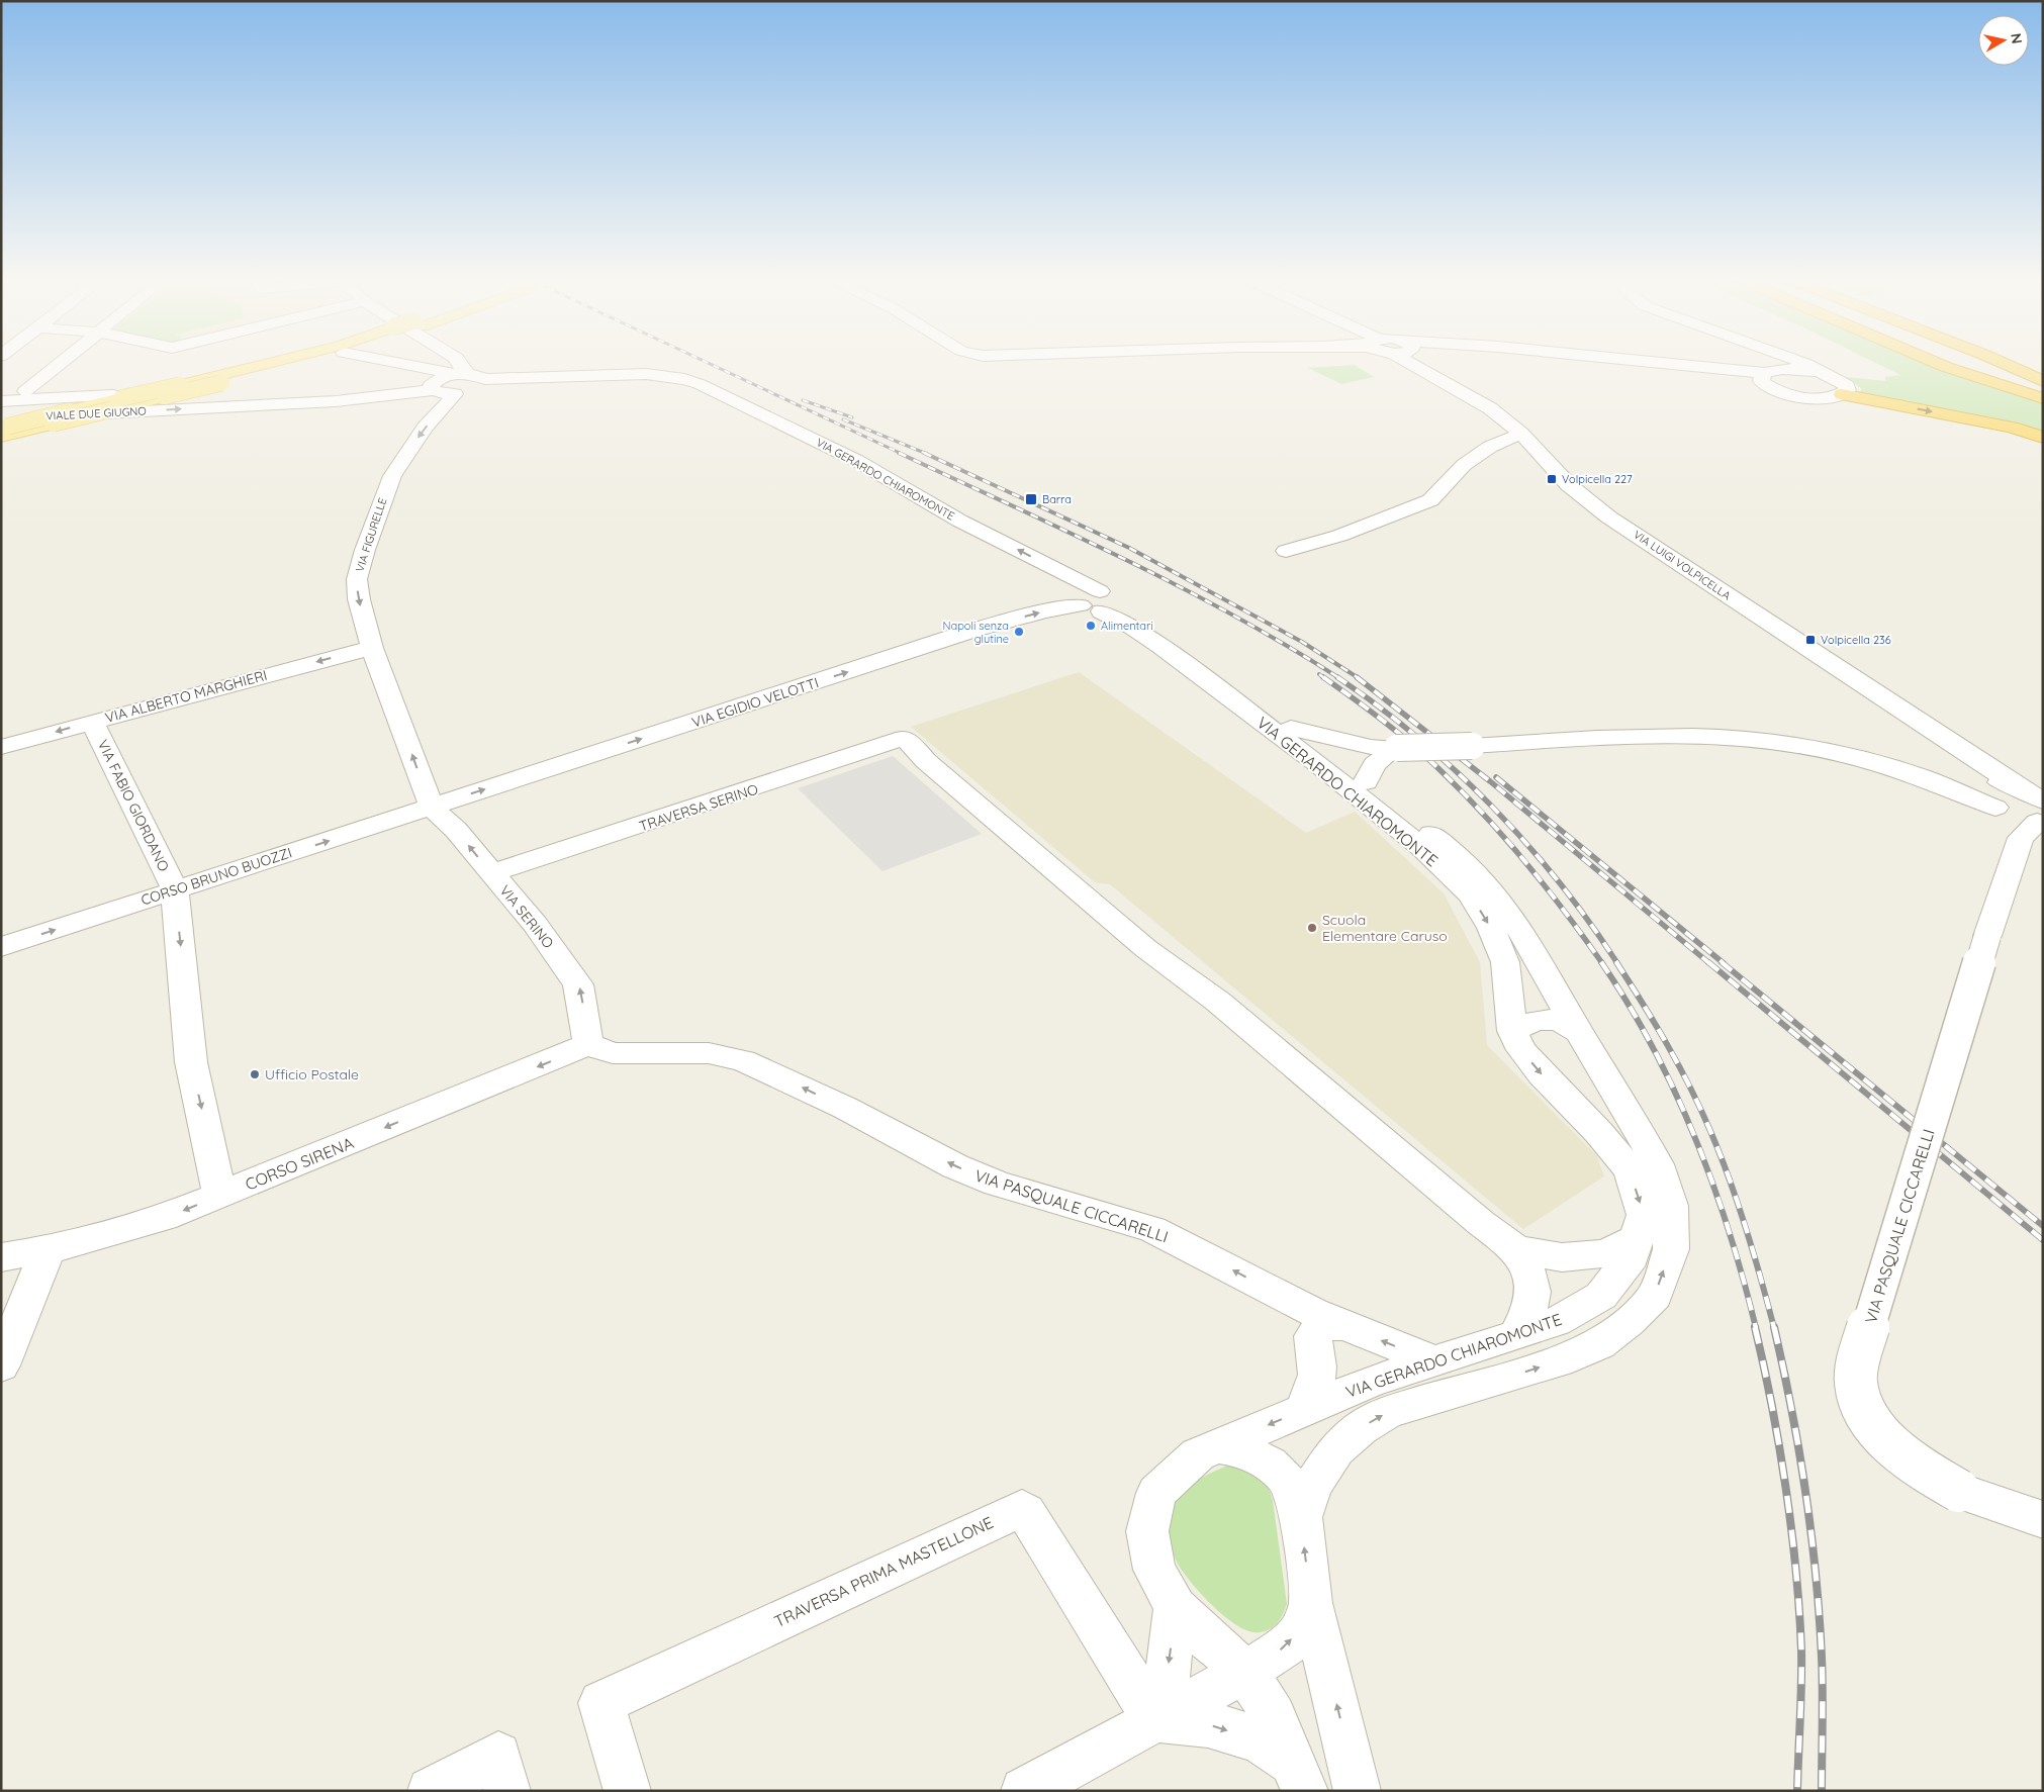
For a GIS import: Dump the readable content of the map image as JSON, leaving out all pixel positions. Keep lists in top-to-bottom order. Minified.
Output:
{"streets":{"street":["VIALE DUE GIUGNO","VIA GERARDO CHIAROMONTE","VIA FIGURELLE","VIA LUIGI VOLPICELLA","VIA ALBERTO MARGHIERI","VIA EGIDIO VELOTTI","VIA FABIO GIORDANO","TRAVERSA SERINO","CORSO BRUNO BUOZZI","VIA SERINO","CORSO SIRENA","VIA PASQUALE CICCARELLI","TRAVERSA PRIMA MASTELLONE"]},"crossings":[["VIALE DUE GIUGNO","VIA GERARDO CHIAROMONTE"],["VIALE DUE GIUGNO","VIA FIGURELLE"],["VIA GERARDO CHIAROMONTE","VIA FIGURELLE"],["VIA GERARDO CHIAROMONTE","VIA EGIDIO VELOTTI"],["VIA GERARDO CHIAROMONTE","VIA PASQUALE CICCARELLI"],["VIA FIGURELLE","VIA ALBERTO MARGHIERI"],["VIA FIGURELLE","VIA EGIDIO VELOTTI"],["VIA FIGURELLE","CORSO BRUNO BUOZZI"],["VIA FIGURELLE","VIA SERINO"],["VIA ALBERTO MARGHIERI","VIA FABIO GIORDANO"],["VIA EGIDIO VELOTTI","CORSO BRUNO BUOZZI"],["VIA EGIDIO VELOTTI","VIA SERINO"],["VIA FABIO GIORDANO","CORSO BRUNO BUOZZI"],["TRAVERSA SERINO","VIA SERINO"],["CORSO BRUNO BUOZZI","VIA SERINO"],["VIA SERINO","CORSO SIRENA"],["VIA SERINO","VIA PASQUALE CICCARELLI"],["CORSO SIRENA","VIA PASQUALE CICCARELLI"]],"one_way":["VIA ALBERTO MARGHIERI","VIA EGIDIO VELOTTI","CORSO BRUNO BUOZZI","VIA SERINO","CORSO SIRENA","VIA PASQUALE CICCARELLI"],"places":{"transit":["Volpicella 227","Barra","Volpicella 236"],"other":["Alimentari","Napoli senza glutine","Scuola Elementare Caruso","Ufficio Postale"]},"north":"right"}
